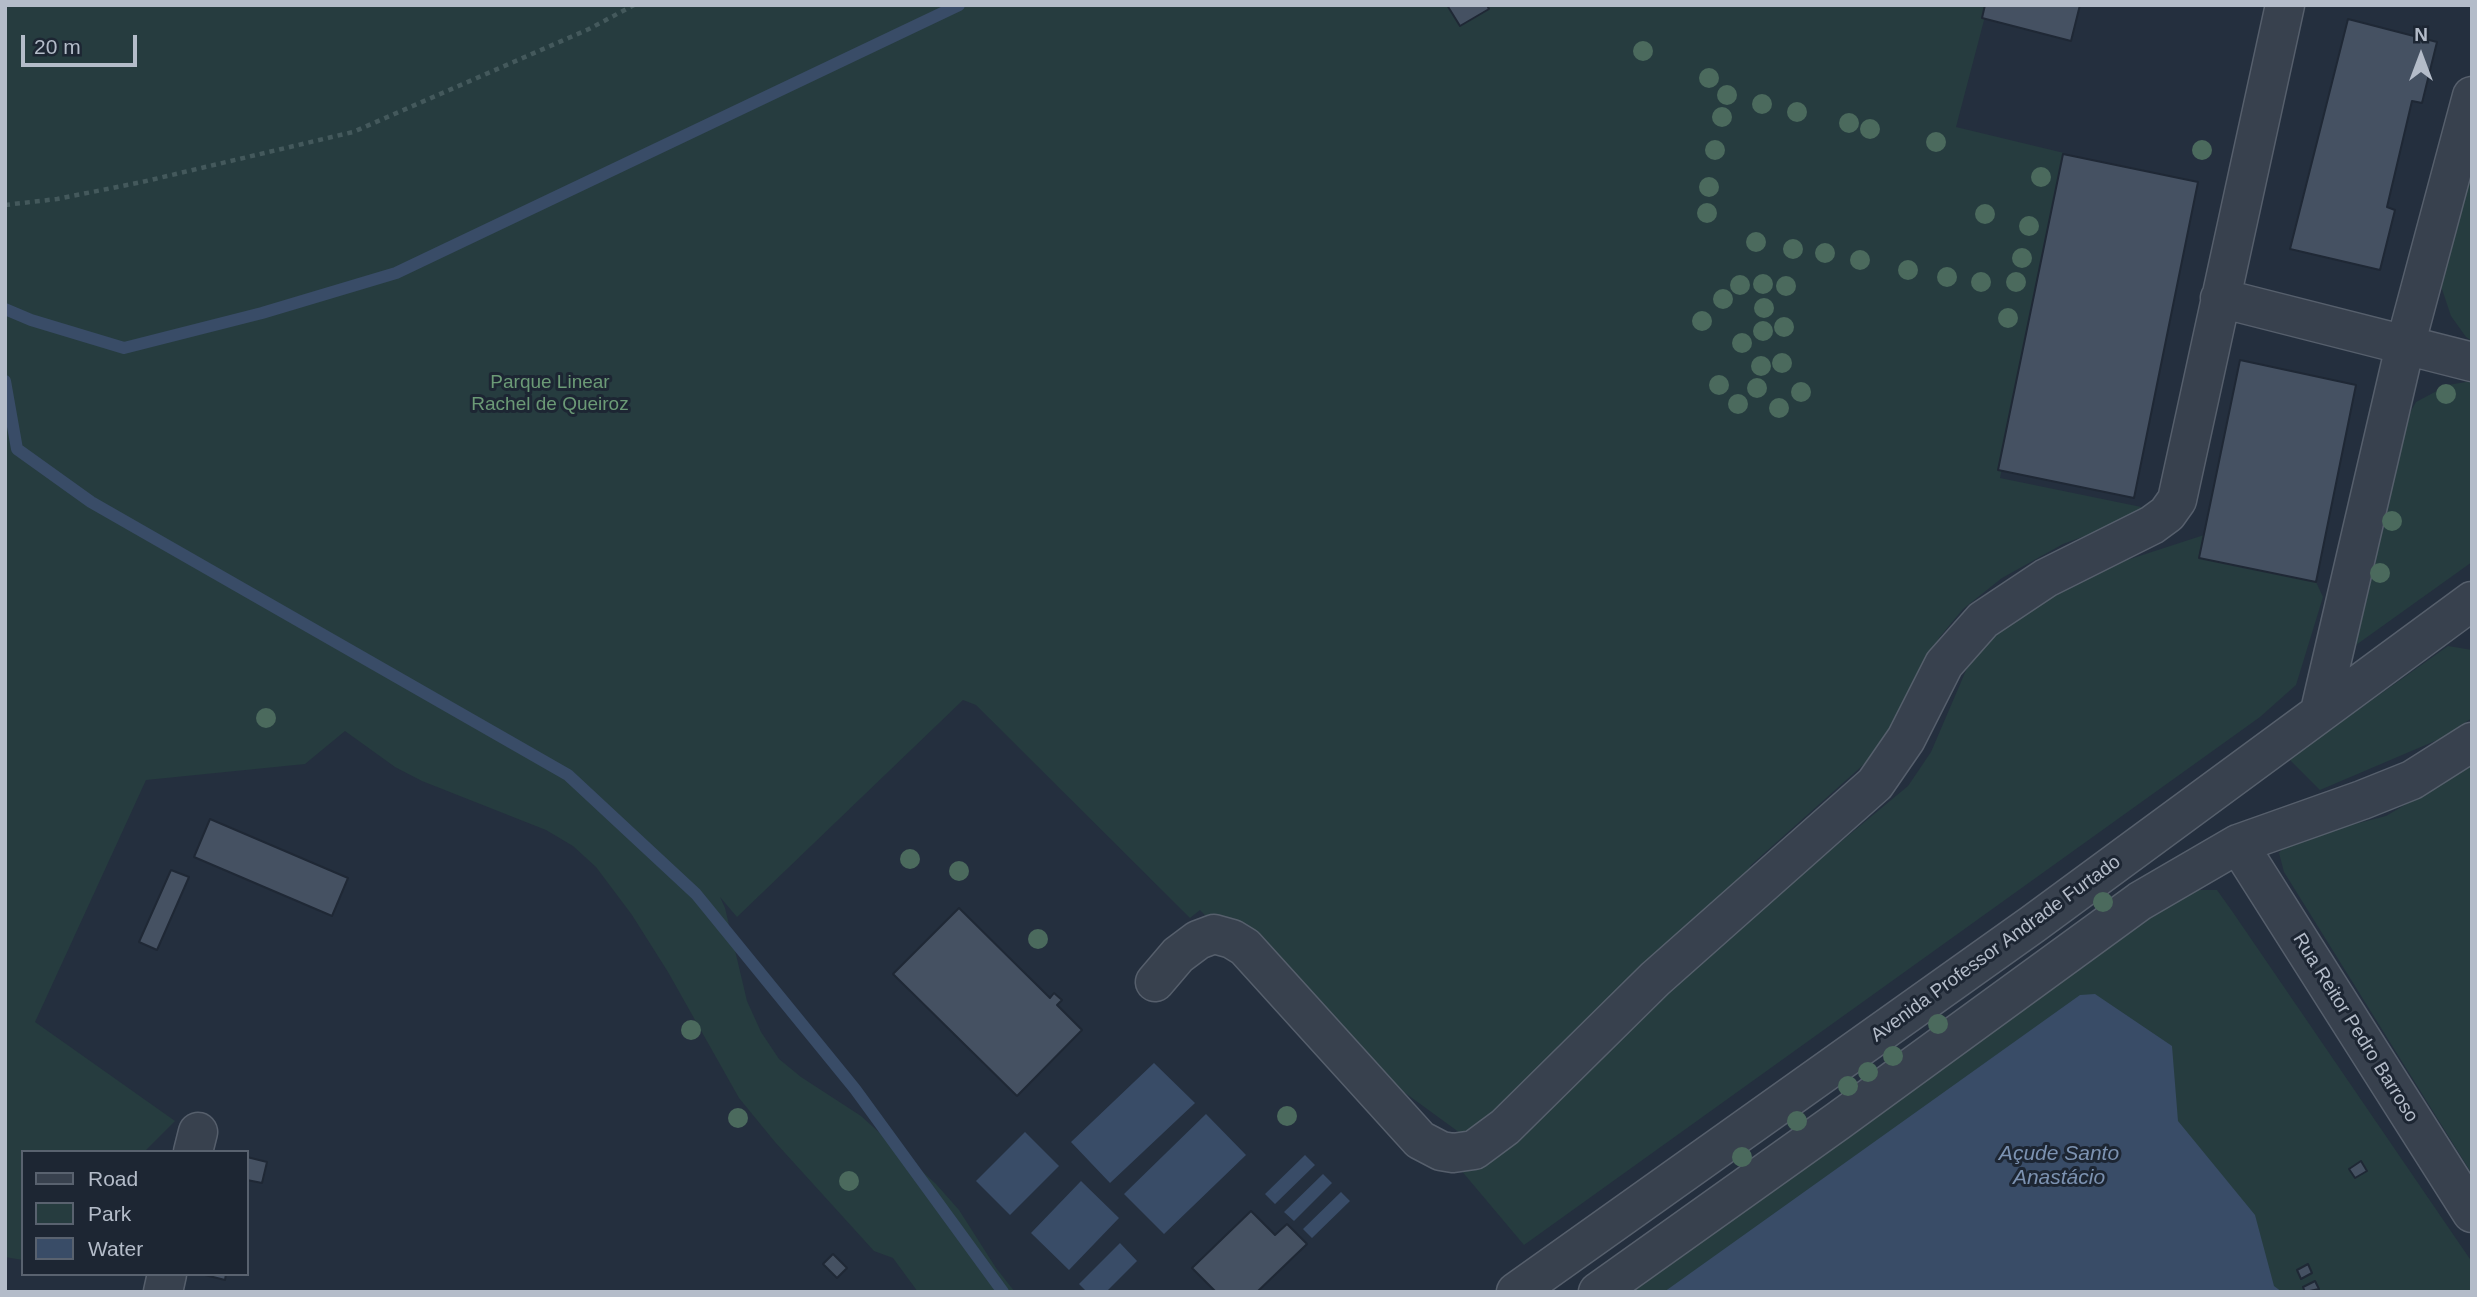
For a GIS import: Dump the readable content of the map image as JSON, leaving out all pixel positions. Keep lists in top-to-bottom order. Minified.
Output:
{"streets":{"street":["Avenida Professor Andrade Furtado","Rua Reitor Pedro Barroso"]},"water":["Açude Santo Anastácio"],"parks":["Parque Linear Rachel de Queiroz"],"legend":["Road","Park","Water"],"scale_bar":"20 m","north":"top"}
